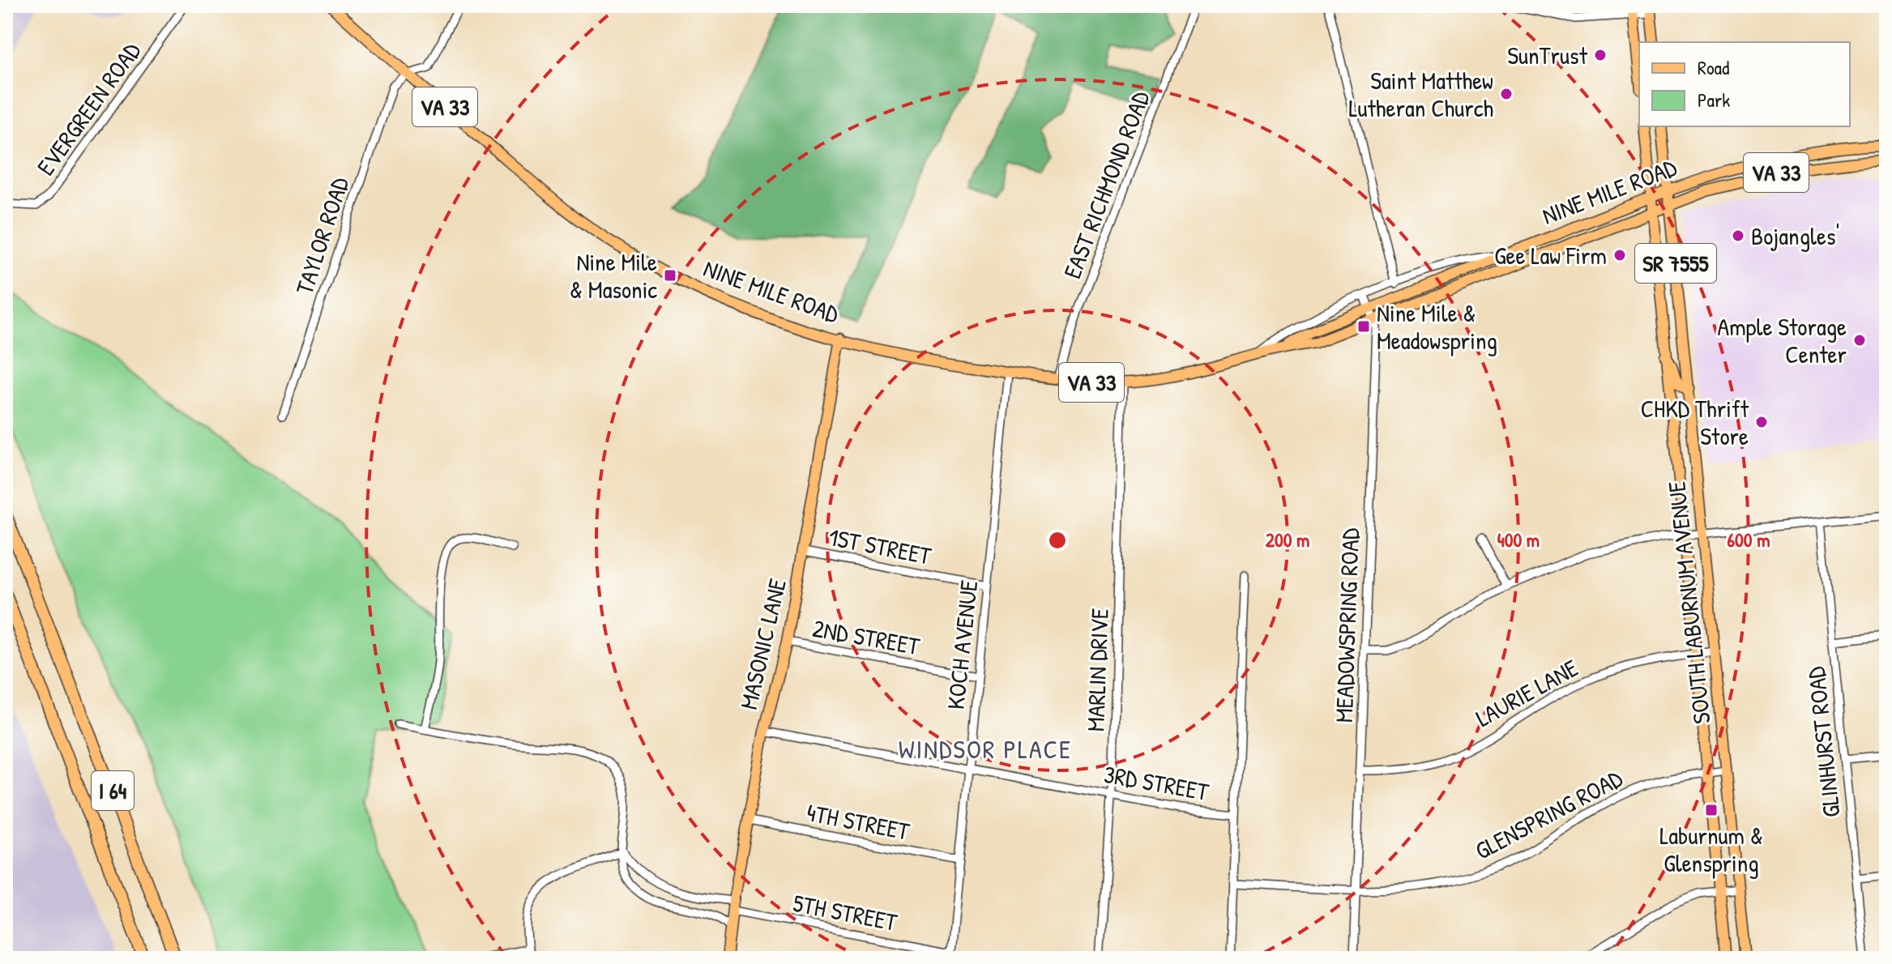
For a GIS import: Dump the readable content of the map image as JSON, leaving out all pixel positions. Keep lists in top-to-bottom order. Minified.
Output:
{"streets":{"highway":["I 64"],"main road":["VA 33","NINE MILE ROAD","SR 7555","SOUTH LABURNUM AVENUE","MASONIC LANE"],"street":["EVERGREEN ROAD","EAST RICHMOND ROAD","TAYLOR ROAD","1ST STREET","MEADOWSPRING ROAD","2ND STREET","KOCH AVENUE","MARLIN DRIVE","LAURIE LANE","GLINHURST ROAD","3RD STREET","GLENSPRING ROAD","4TH STREET","5TH STREET"]},"crossings":[["EAST RICHMOND ROAD","NINE MILE ROAD"],["NINE MILE ROAD","TAYLOR ROAD"],["NINE MILE ROAD","SOUTH LABURNUM AVENUE"],["NINE MILE ROAD","MEADOWSPRING ROAD"],["NINE MILE ROAD","MASONIC LANE"],["NINE MILE ROAD","KOCH AVENUE"],["NINE MILE ROAD","MARLIN DRIVE"],["1ST STREET","MASONIC LANE"],["1ST STREET","KOCH AVENUE"],["SOUTH LABURNUM AVENUE","LAURIE LANE"],["SOUTH LABURNUM AVENUE","GLENSPRING ROAD"],["MEADOWSPRING ROAD","LAURIE LANE"],["MEADOWSPRING ROAD","GLENSPRING ROAD"],["2ND STREET","MASONIC LANE"],["2ND STREET","KOCH AVENUE"],["MASONIC LANE","3RD STREET"],["MASONIC LANE","4TH STREET"],["MASONIC LANE","5TH STREET"],["KOCH AVENUE","3RD STREET"],["KOCH AVENUE","4TH STREET"],["KOCH AVENUE","5TH STREET"],["MARLIN DRIVE","3RD STREET"]],"districts":["WINDSOR PLACE"],"places":{"other":["SunTrust","Saint Matthew Lutheran Church","Bojangles'","Gee Law Firm","Ample Storage Center","CHKD Thrift Store"],"transit":["Nine Mile & Masonic","Nine Mile & Meadowspring","Laburnum & Glenspring"]},"legend":["Road","Park"],"rings":["200 m","400 m","600 m"]}
